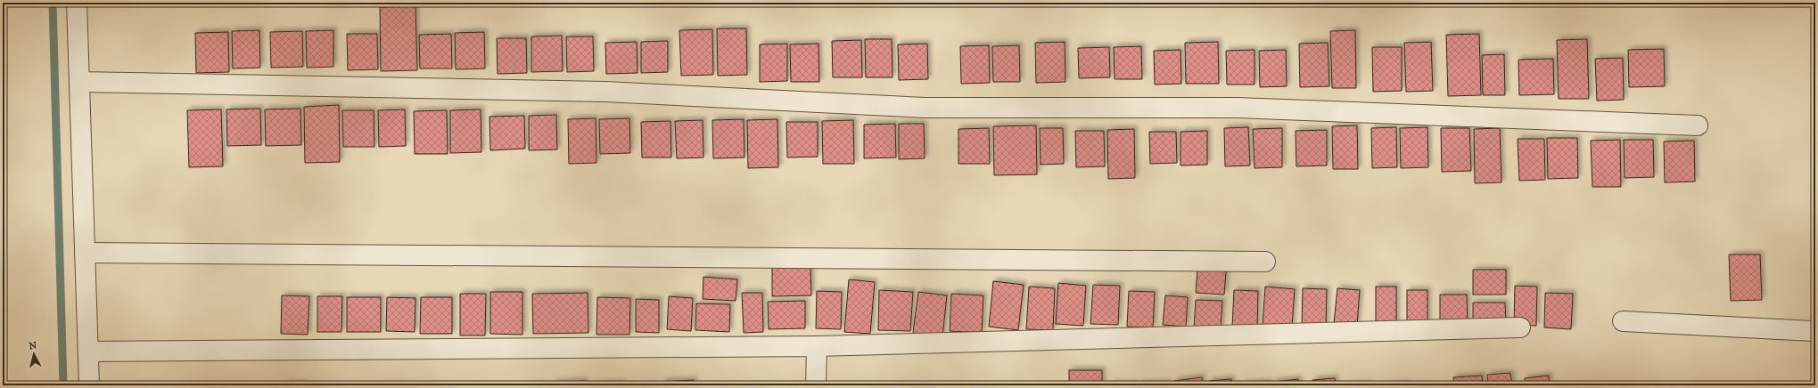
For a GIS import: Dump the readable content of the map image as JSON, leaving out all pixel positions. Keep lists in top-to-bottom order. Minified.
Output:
{"north":"top"}
